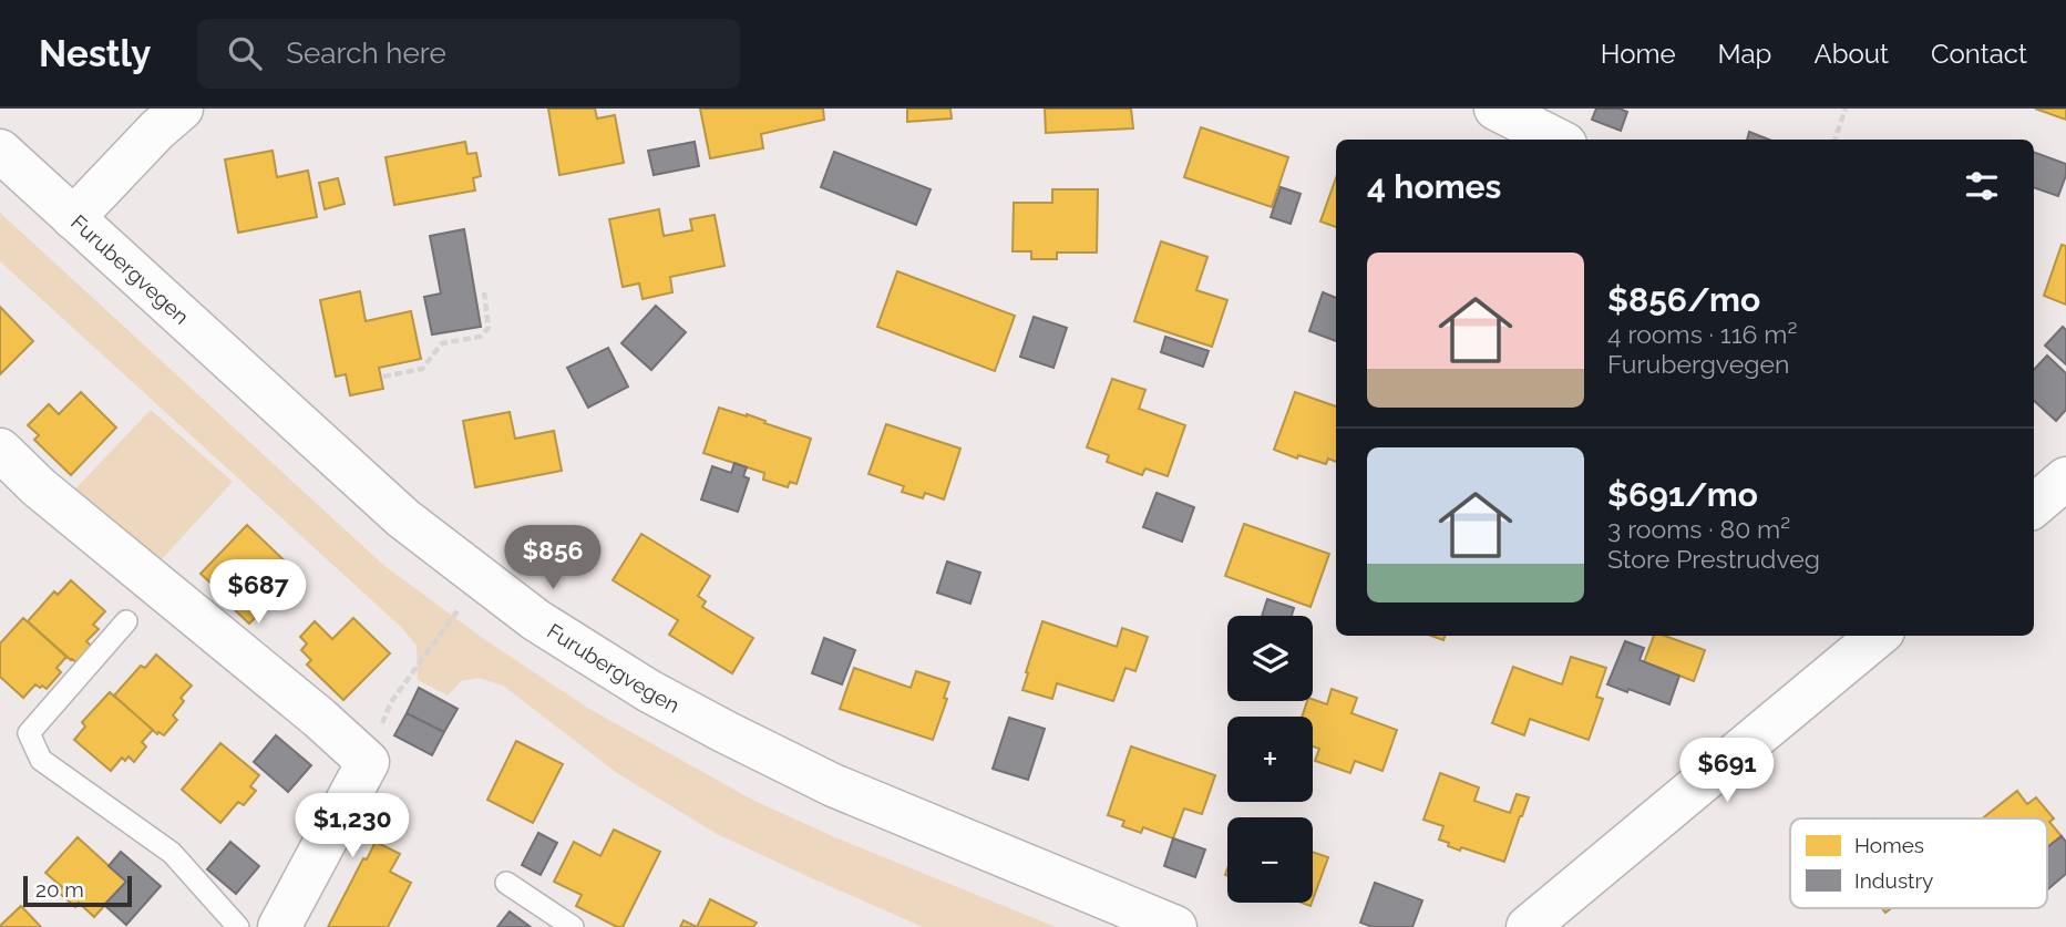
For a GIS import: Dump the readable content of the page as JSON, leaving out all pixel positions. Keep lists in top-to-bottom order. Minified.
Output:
{"streets":{"street":["Furubergvegen"]},"legend":["Homes","Industry"],"scale_bar":"20 m","page":{"header":"Nestly","search":"Search here","nav":["Home","Map","About","Contact"],"heading":"4 homes","list":[{"name":"$856/mo","note":"4 rooms · 116 m² · Furubergvegen"},{"name":"$691/mo","note":"3 rooms · 80 m² · Store Prestrudveg"}],"price":["$856","$687","$691","$1,230"],"map_buttons":["+","−"],"scale":"20 m"}}
